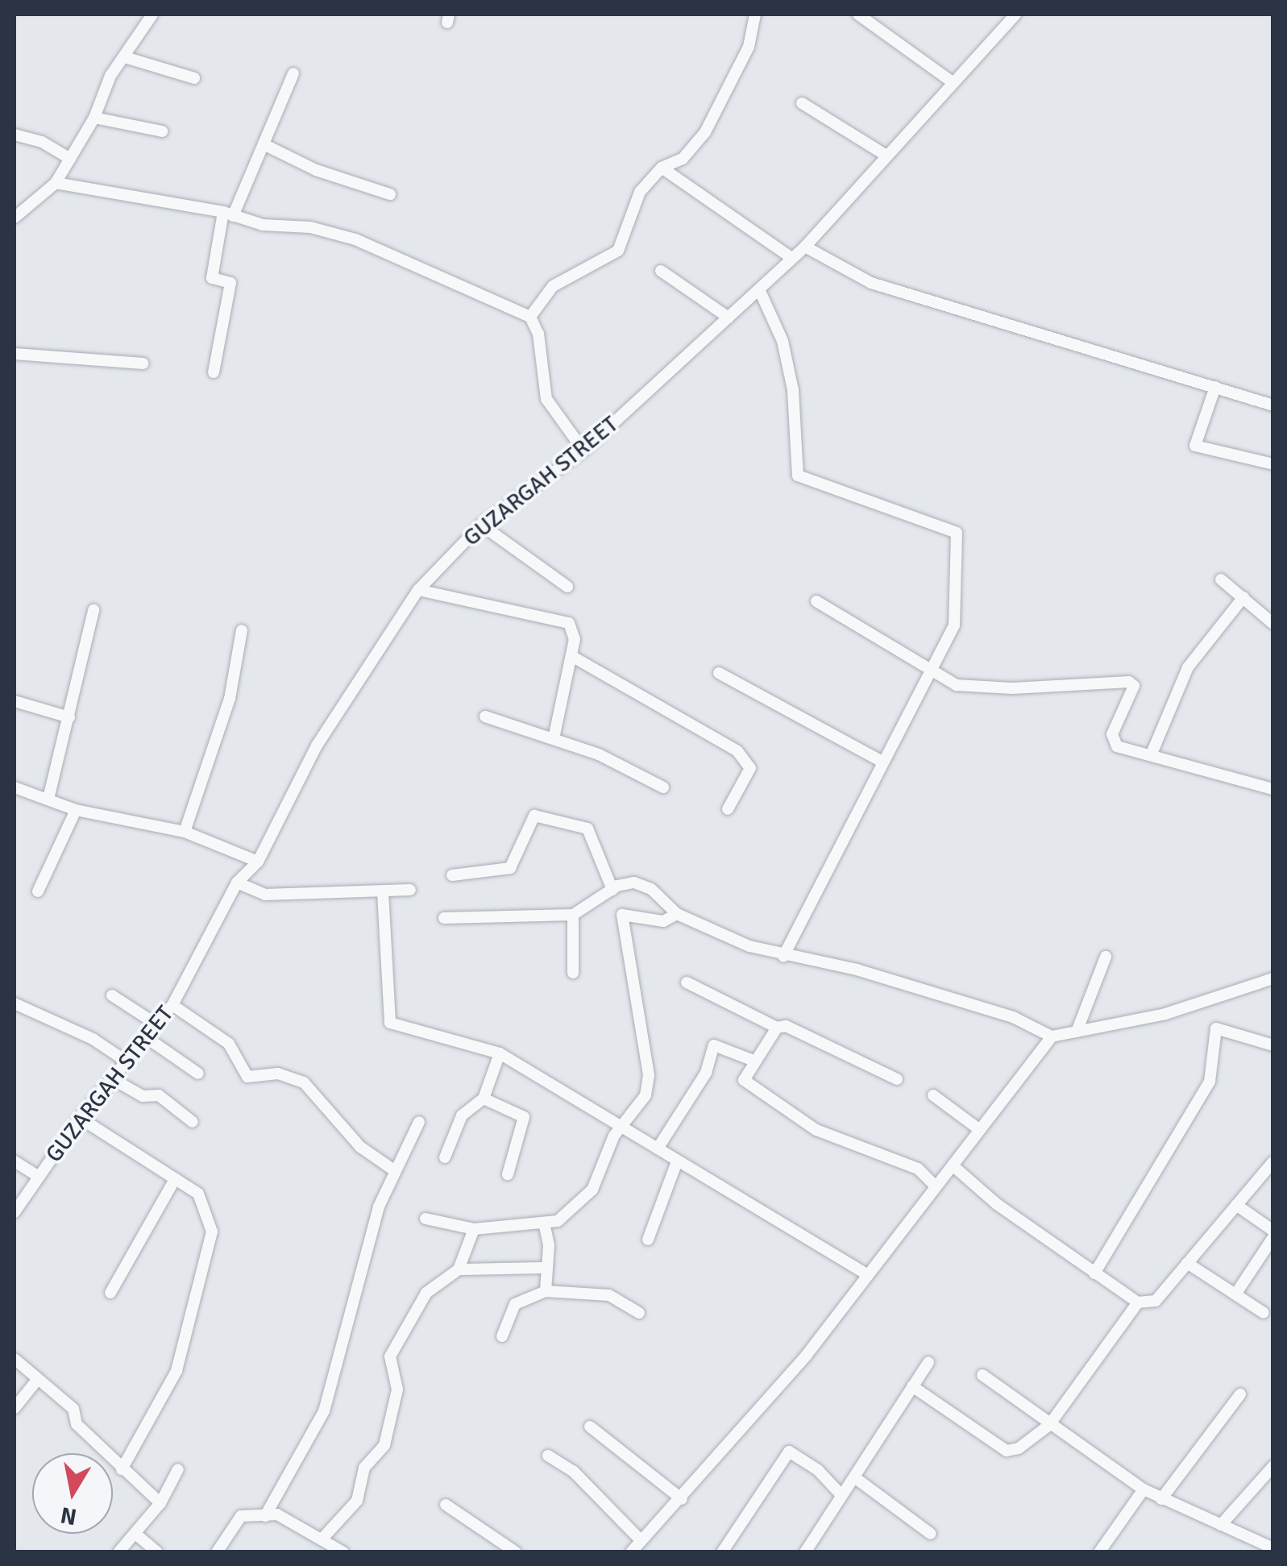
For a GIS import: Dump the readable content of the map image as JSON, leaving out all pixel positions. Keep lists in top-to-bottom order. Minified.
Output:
{"streets":{"street":["GUZARGAH STREET"]},"north":"bottom"}
